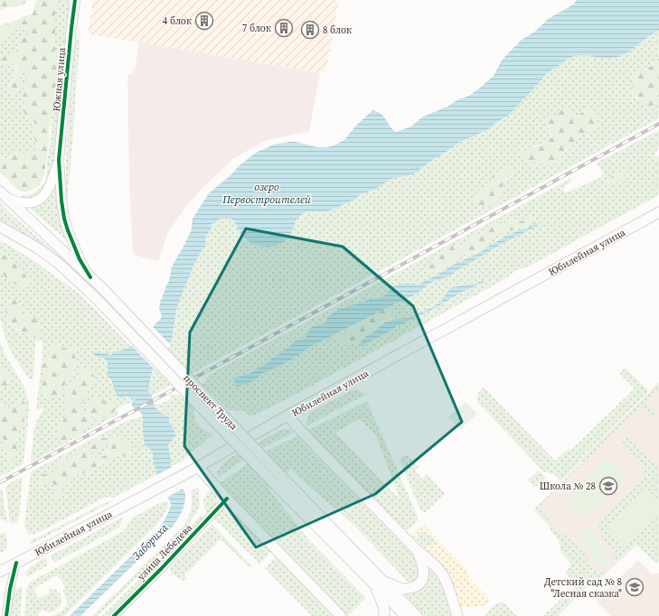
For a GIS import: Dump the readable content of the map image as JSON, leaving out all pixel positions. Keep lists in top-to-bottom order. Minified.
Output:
{"streets":{"main road":["Юбилейная улица","проспект Труда"],"street":["Южная улица","улица Лебедева"]},"water":["озеро Первостроителей","Забориха"],"places":{"building":["4 блок","7 блок","8 блок"],"school or university":["Школа № 28","Детский сад № 8 \"Лесная сказка\""]}}
